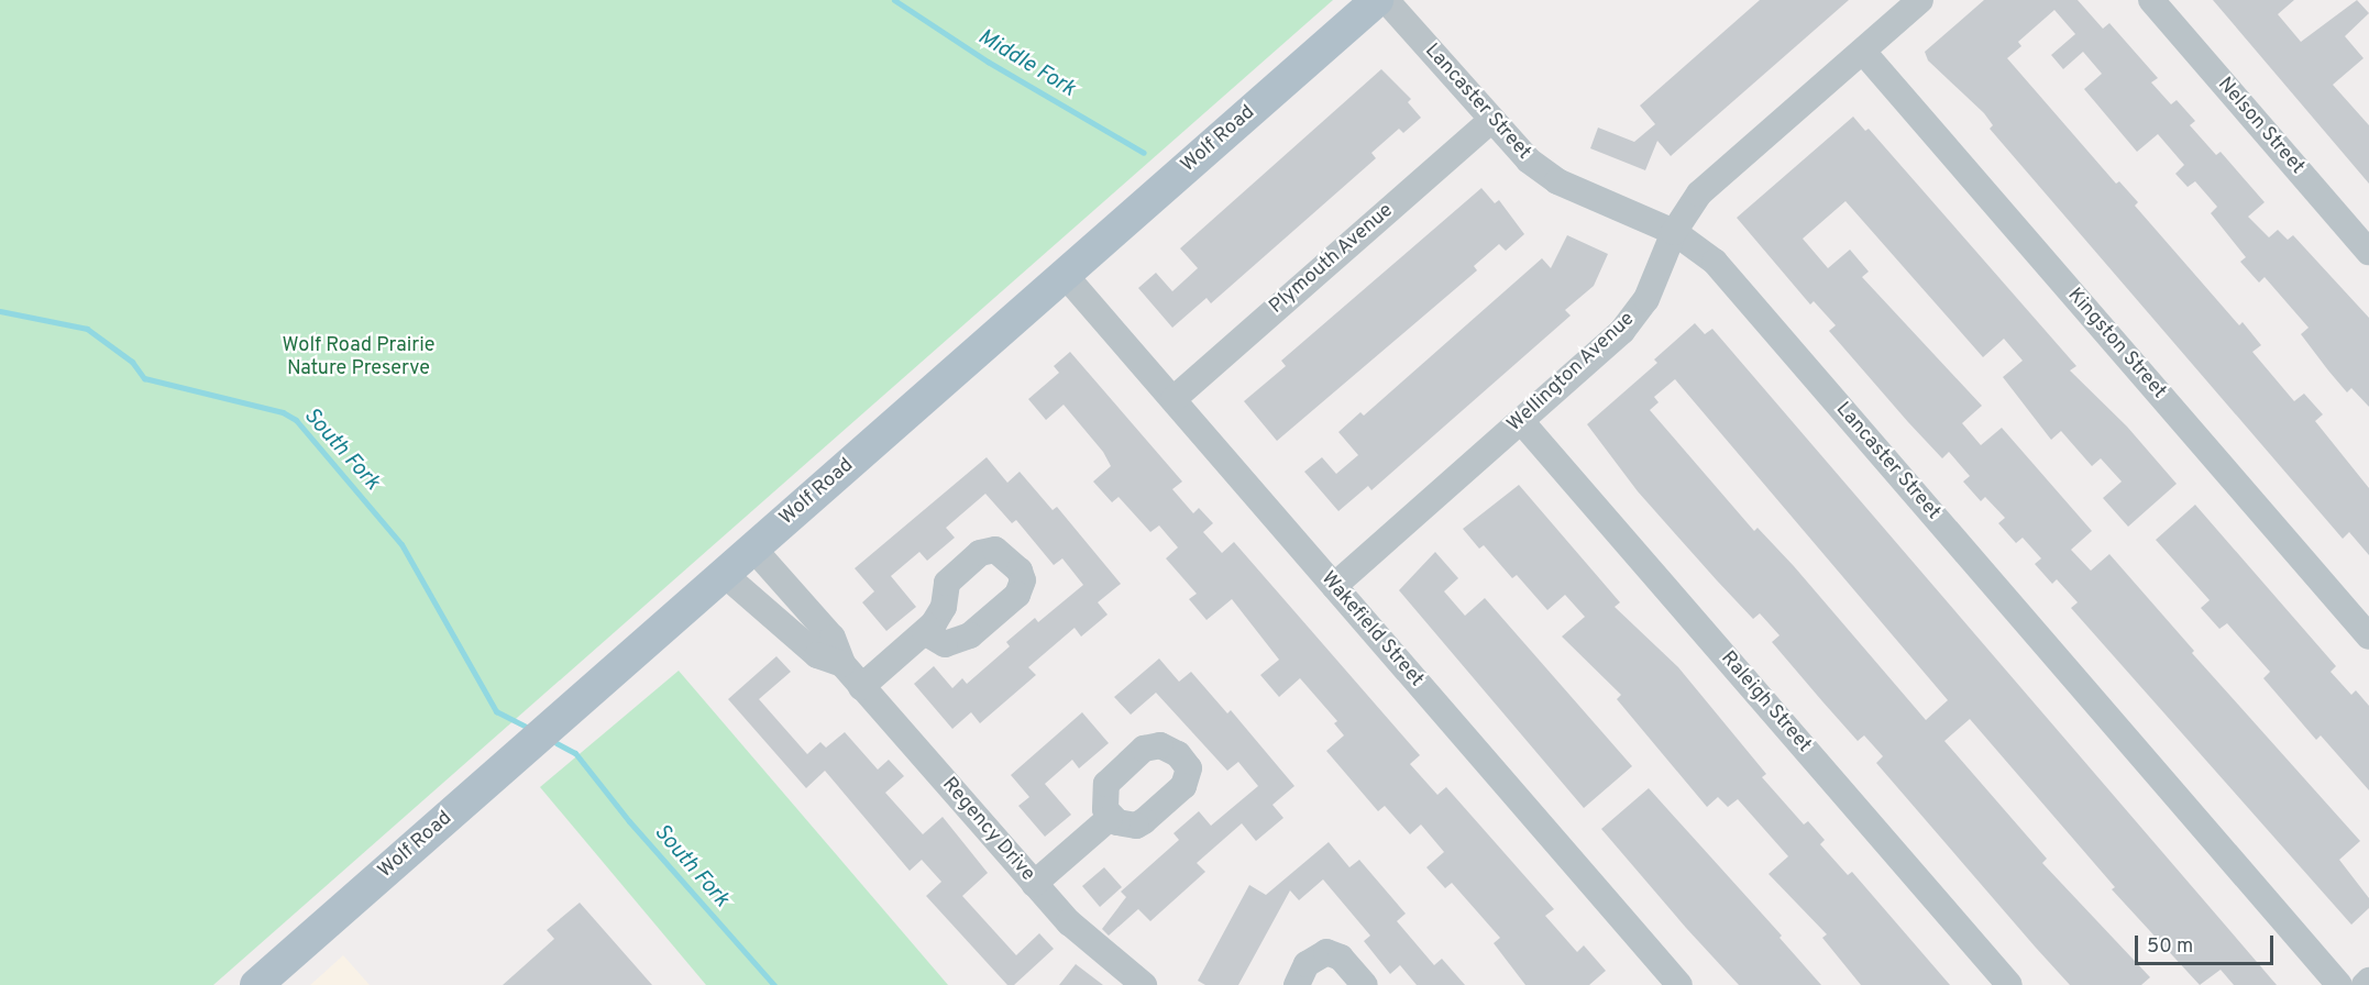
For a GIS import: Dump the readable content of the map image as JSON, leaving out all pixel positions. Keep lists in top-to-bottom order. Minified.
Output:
{"streets":{"main road":["Wolf Road"],"street":["Lancaster Street","Nelson Street","Plymouth Avenue","Kingston Street","Wellington Avenue","Wakefield Street","Raleigh Street","Regency Drive"]},"crossings":[["Lancaster Street","Plymouth Avenue"],["Lancaster Street","Wellington Avenue"],["Wolf Road","Wakefield Street"],["Wolf Road","Regency Drive"],["Plymouth Avenue","Wakefield Street"],["Kingston Street","Wellington Avenue"],["Wellington Avenue","Wakefield Street"],["Wellington Avenue","Raleigh Street"]],"water":["Middle Fork","South Fork"],"parks":["Wolf Road Prairie Nature Preserve"],"scale_bar":"50 m"}
